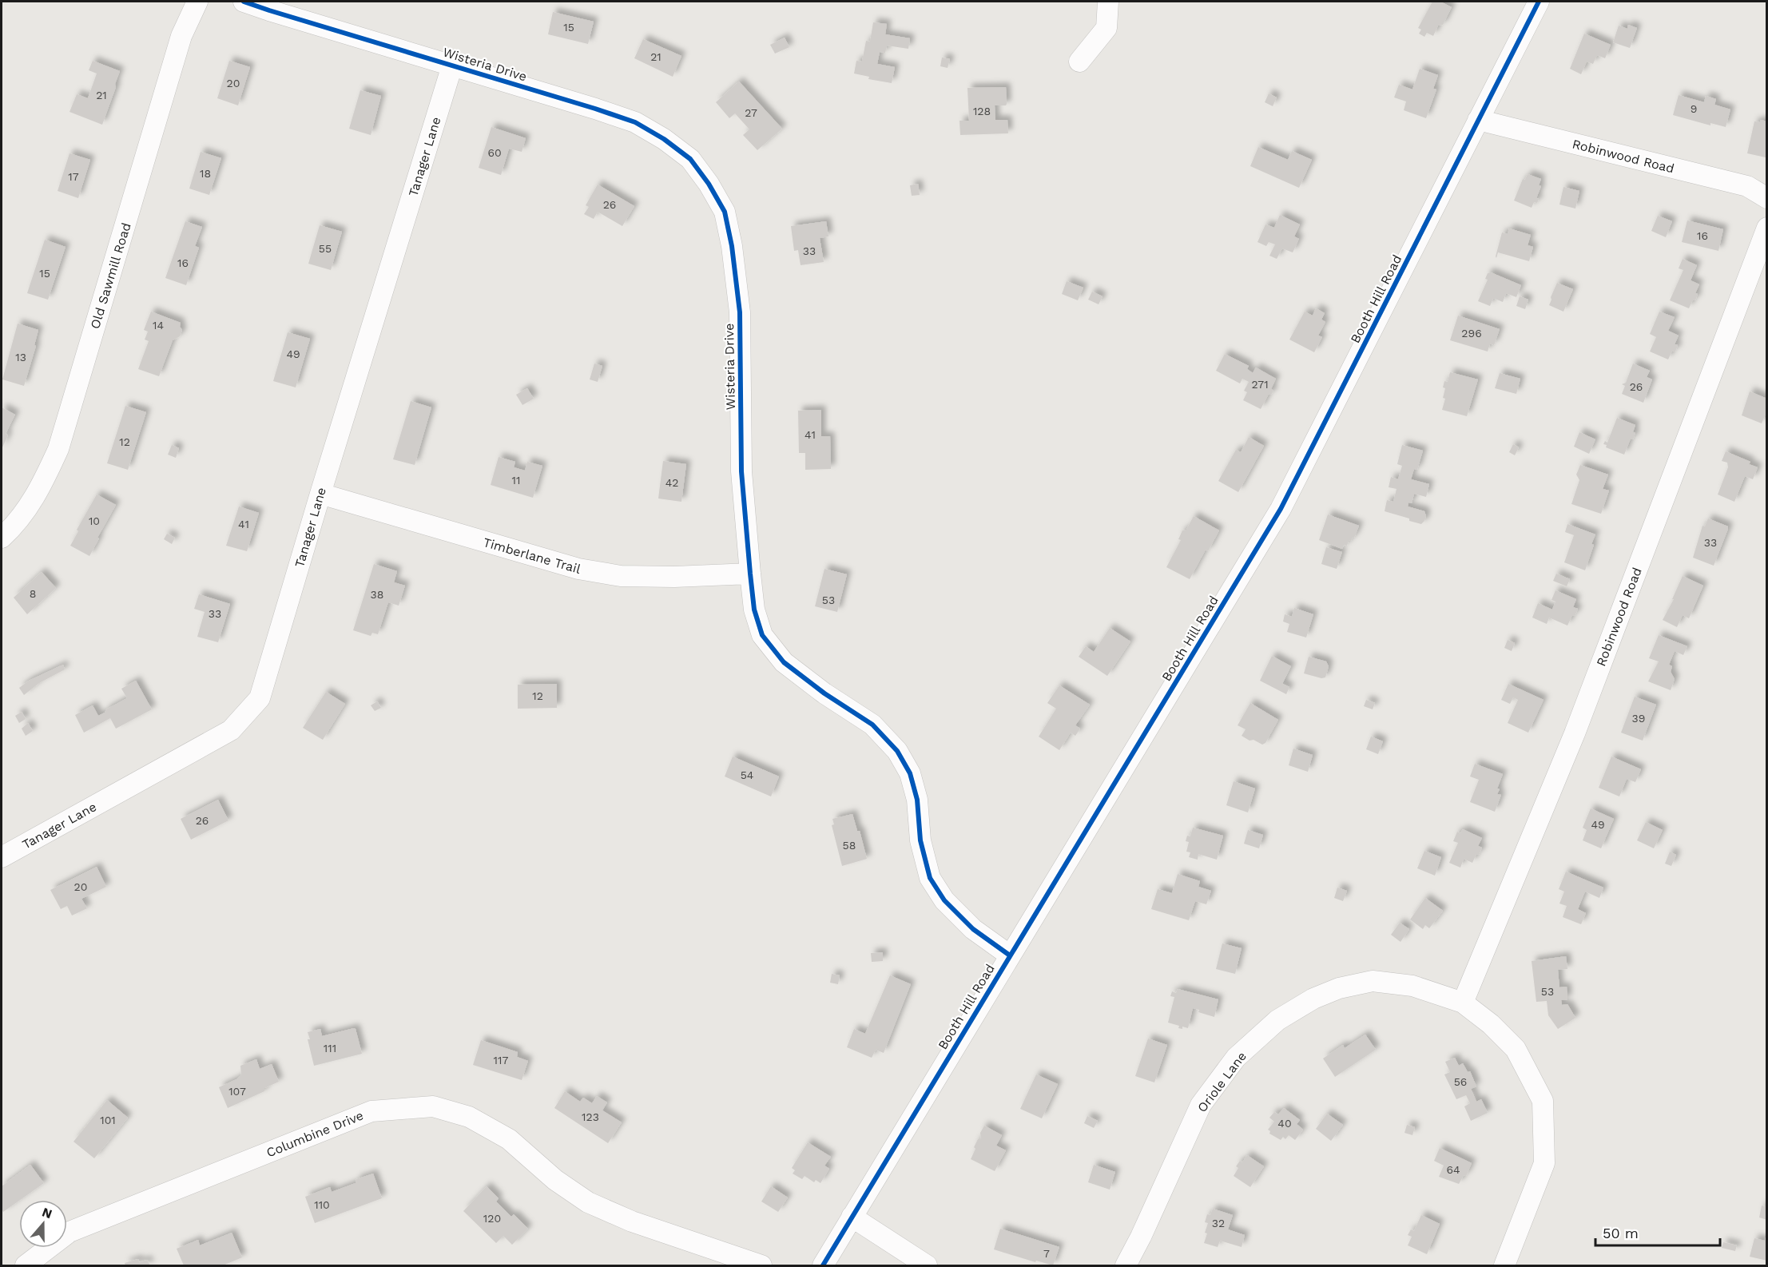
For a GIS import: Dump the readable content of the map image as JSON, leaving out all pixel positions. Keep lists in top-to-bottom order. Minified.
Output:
{"streets":{"street":["Wisteria Drive","Robinwood Road","Tanager Lane","Old Sawmill Road","Booth Hill Road","Timberlane Trail","Oriole Lane","Columbine Drive"]},"crossings":[["Wisteria Drive","Tanager Lane"],["Wisteria Drive","Booth Hill Road"],["Wisteria Drive","Timberlane Trail"],["Robinwood Road","Booth Hill Road"],["Robinwood Road","Oriole Lane"],["Tanager Lane","Timberlane Trail"]],"house_numbers":["15","21","20","21","9","128","27","60","18","17","26","16","55","33","16","15","14","296","49","13","271","26","41","12","11","42","10","41","33","8","38","53","33","12","39","54","26","49","58","20","53","111","117","56","107","123","101","40","64","110","120","32","7"],"scale_bar":"50 m","north":"top"}
